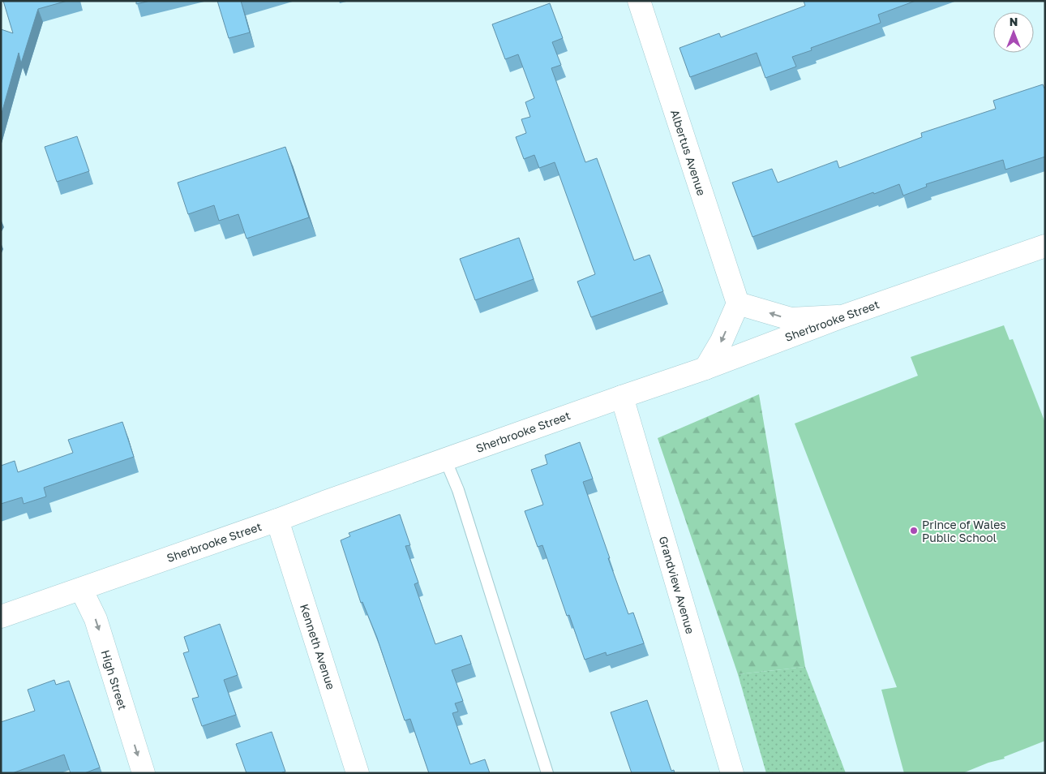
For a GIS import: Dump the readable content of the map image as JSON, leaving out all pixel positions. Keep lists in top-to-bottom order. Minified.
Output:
{"streets":{"street":["Albertus Avenue","Sherbrooke Street","Grandview Avenue","Kenneth Avenue","High Street"]},"crossings":[["Sherbrooke Street","Grandview Avenue"],["Sherbrooke Street","Kenneth Avenue"],["Sherbrooke Street","High Street"]],"one_way":["High Street"],"places":["Prince of Wales Public School"],"north":"top"}
